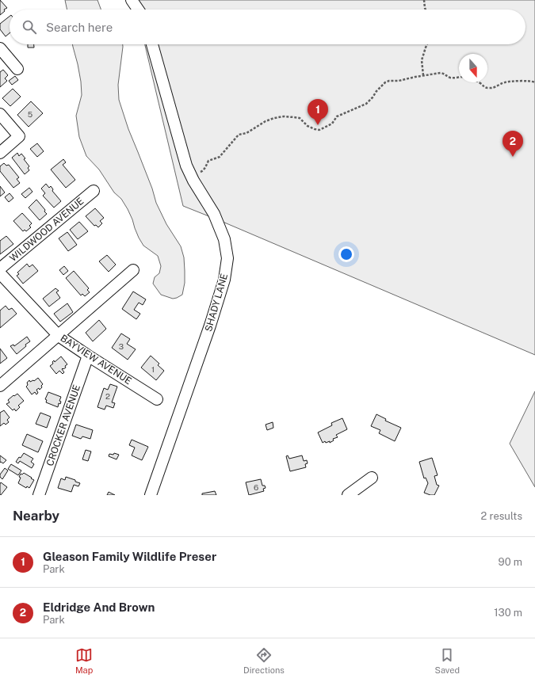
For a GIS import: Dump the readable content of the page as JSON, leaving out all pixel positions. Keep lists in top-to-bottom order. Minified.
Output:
{"streets":{"street":["WILDWOOD AVENUE","SHADY LANE","BAYVIEW AVENUE","CROCKER AVENUE"]},"crossings":[["BAYVIEW AVENUE","CROCKER AVENUE"]],"house_numbers":["5","3","1","2","6"],"north":"bottom","page":{"search":"Search here","pins":["1","2"],"heading":["Nearby","2 results"],"list":[{"mark":"1","name":"Gleason Family Wildlife Preser","note":"Park","value":"90 m"},{"mark":"2","name":"Eldridge And Brown","note":"Park","value":"130 m"}],"nav":["Map","Directions","Saved"]}}
